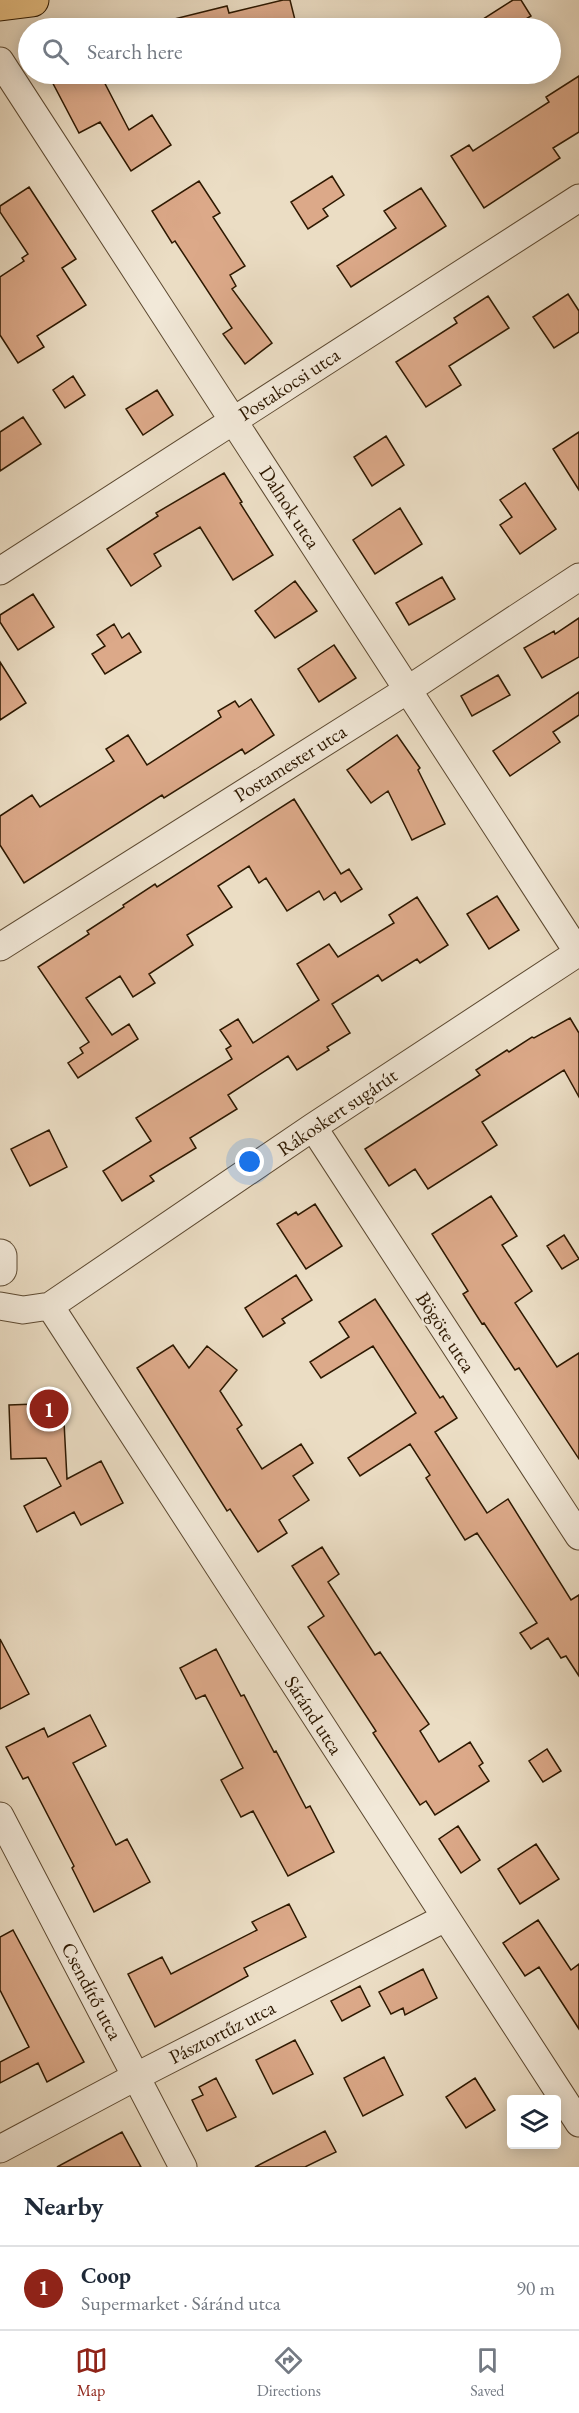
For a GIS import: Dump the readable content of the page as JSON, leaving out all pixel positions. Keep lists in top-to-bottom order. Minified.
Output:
{"streets":{"street":["Postakocsi utca","Dalnok utca","Postamester utca","Rákoskert sugárút","Bögöte utca","Sáránd utca","Csendítő utca","Pásztortűz utca"]},"crossings":[["Postakocsi utca","Dalnok utca"],["Dalnok utca","Postamester utca"],["Dalnok utca","Rákoskert sugárút"],["Rákoskert sugárút","Bögöte utca"],["Rákoskert sugárút","Sáránd utca"],["Sáránd utca","Pásztortűz utca"],["Csendítő utca","Pásztortűz utca"]],"page":{"search":"Search here","pins":"1","heading":"Nearby","list":[{"mark":"1","name":"Coop","note":"Supermarket · Sáránd utca","value":"90 m"}],"nav":["Map","Directions","Saved"]}}
